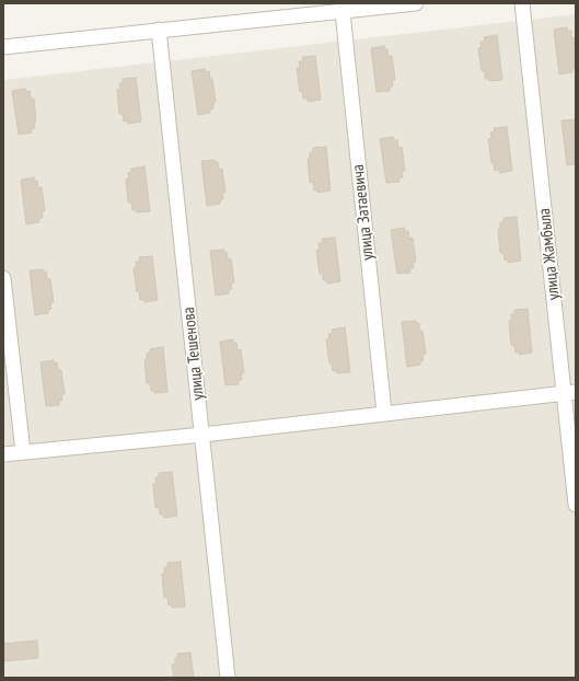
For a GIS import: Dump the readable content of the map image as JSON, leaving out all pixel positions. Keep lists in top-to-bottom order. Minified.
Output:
{"streets":{"street":["улица Затаевича","улица Жамбыла","улица Тешенова"]}}
